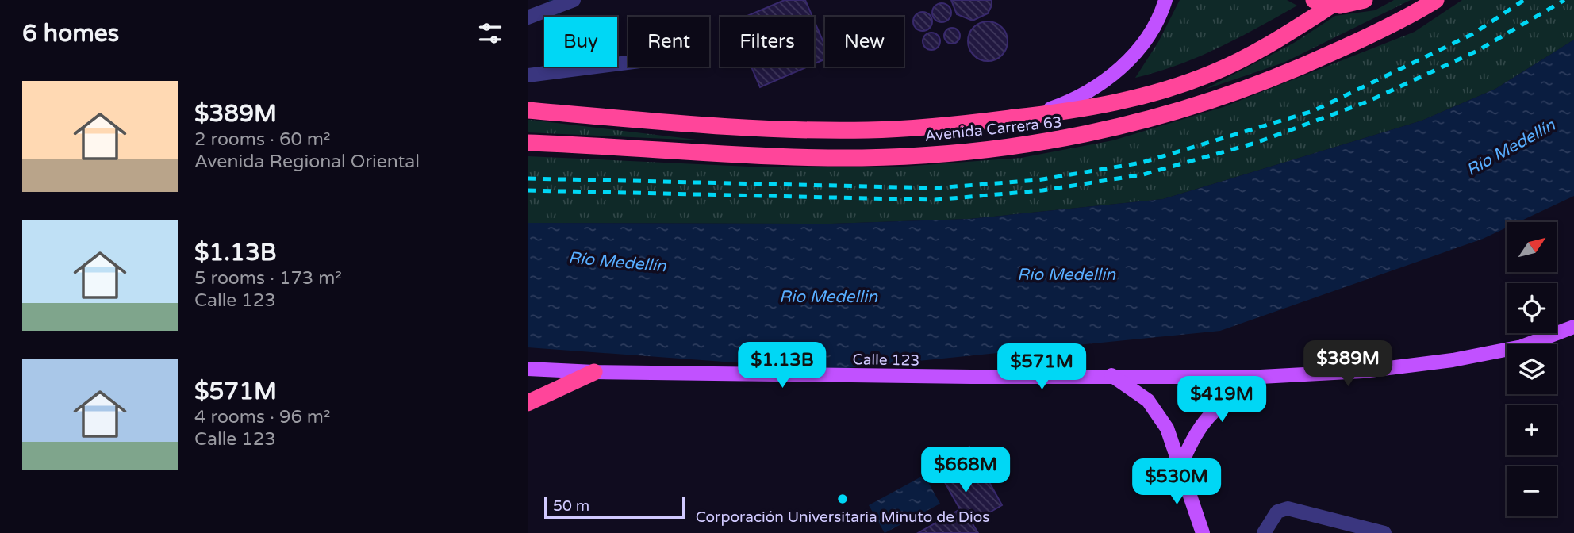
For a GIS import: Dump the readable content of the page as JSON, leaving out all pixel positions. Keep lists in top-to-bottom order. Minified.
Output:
{"streets":{"highway":["Avenida Carrera 63"],"main road":["Calle 123"]},"water":["Río Medellín","Rio Medellin"],"places":["Corporación Universitaria Minuto de Dios"],"scale_bar":"50 m","north":"top right","page":{"heading":"6 homes","chip":["Buy","Rent","Filters","New"],"list":[{"name":"$389M","note":"2 rooms · 60 m² · Avenida Regional Oriental"},{"name":"$1.13B","note":"5 rooms · 173 m² · Calle 123"},{"name":"$571M","note":"4 rooms · 96 m² · Calle 123"}],"map_buttons":["+","−"],"price":["$389M","$1.13B","$571M","$419M","$668M","$530M"],"scale":"50 m"}}
